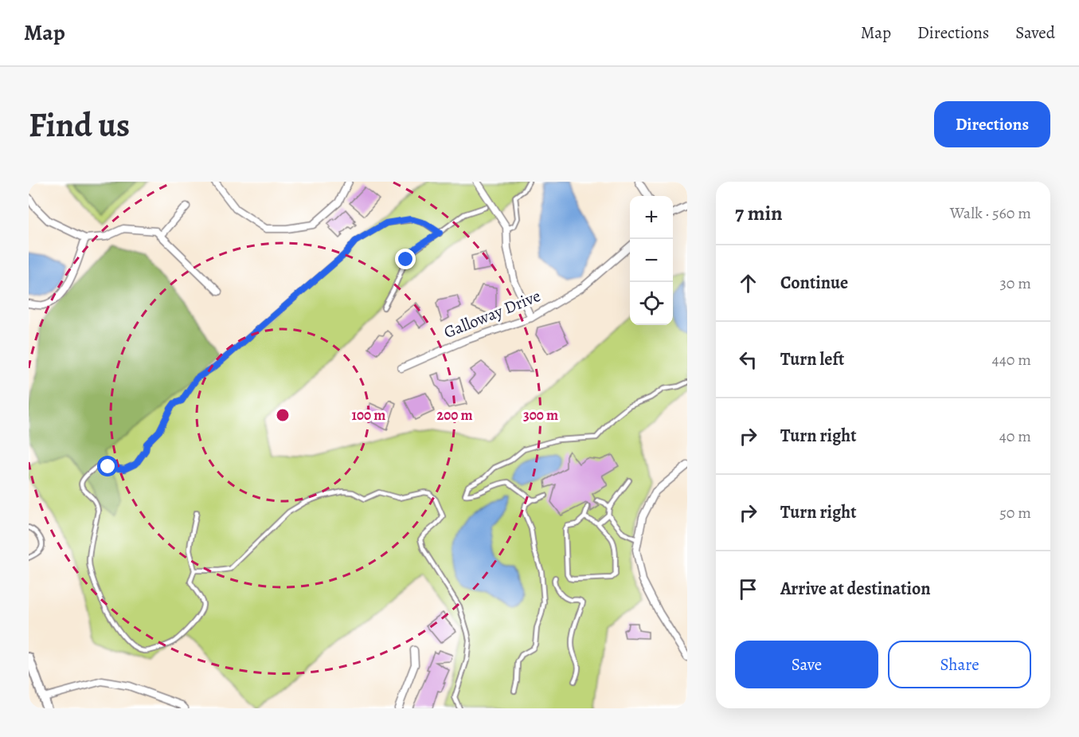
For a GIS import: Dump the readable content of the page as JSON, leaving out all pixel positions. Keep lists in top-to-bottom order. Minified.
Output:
{"streets":{"street":["Galloway Drive"]},"page":{"header":"Map","nav":["Map","Directions","Saved"],"buttons":["Directions",["Save","Share"]],"title":"Find us","heading":["7 min","Walk · 560 m"],"map_buttons":["+","−"],"list":[["Continue","30 m"],["Turn left","440 m"],["Turn right","40 m"],["Turn right","50 m"],"Arrive at destination"]},"rings":["100 m","200 m","300 m"]}
